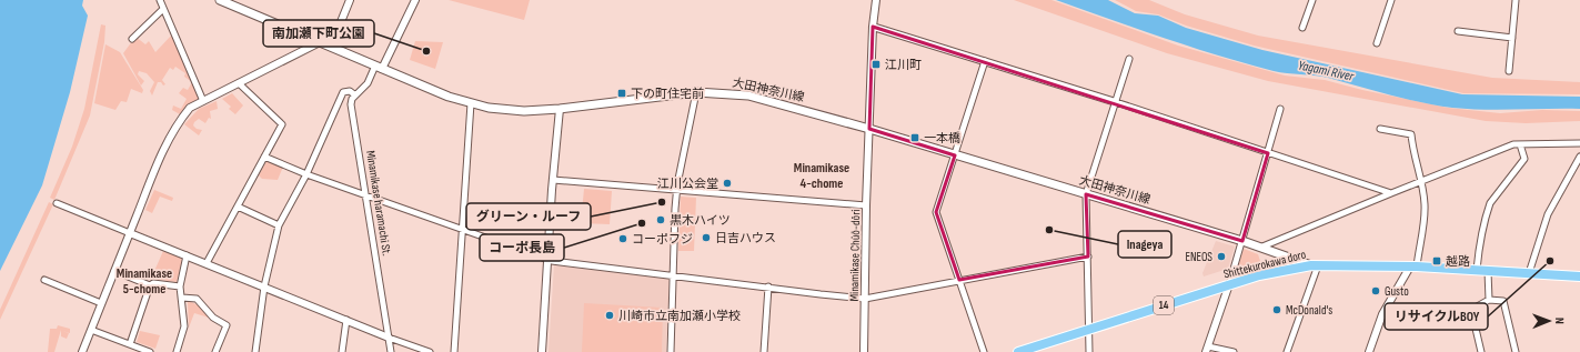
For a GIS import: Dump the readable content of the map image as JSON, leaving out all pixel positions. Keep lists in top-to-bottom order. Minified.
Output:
{"streets":{"main road":["大田神奈川線","Shittekurokawa doro","14"],"street":["Minamikase haramachi St.","Minamikase Chūō-dōri"]},"crossings":[["大田神奈川線","Minamikase Chūō-dōri"],["大田神奈川線","Shittekurokawa doro"]],"districts":["Minamikase 4-chome","Minamikase 5-chome"],"water":["Yagami River"],"places":{"other":["南加瀬下町公園","江川公会堂","グリーン・ルーフ","黒木ハイツ","コーポ長島","Inageya","日吉ハウス","コーポフジ","ENEOS","リサイクルBOY","Gusto","McDonald's","川崎市立南加瀬小学校"],"transit":["江川町","下の町住宅前","一本橋","越路"]},"north":"right"}
